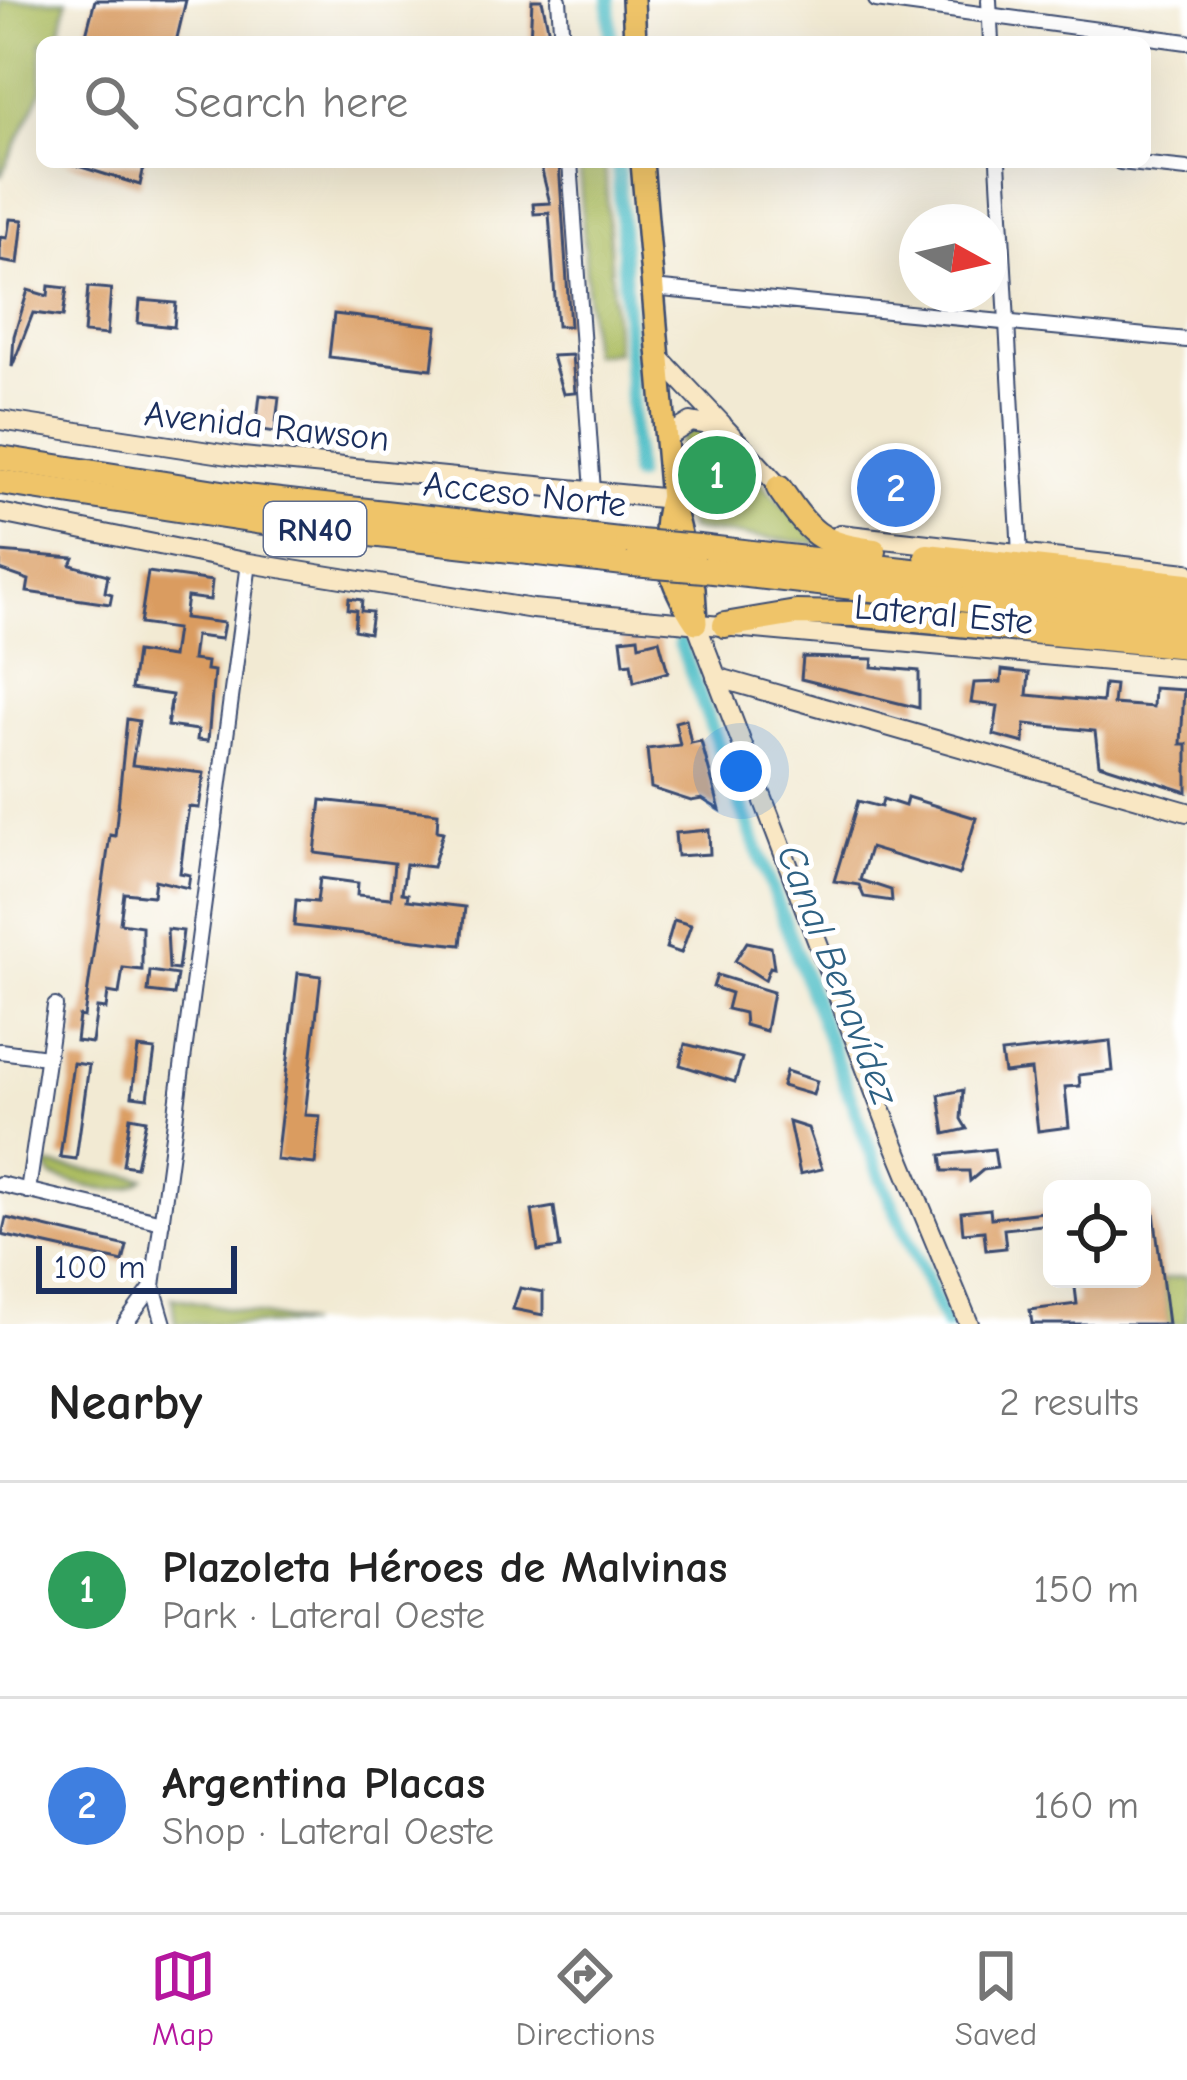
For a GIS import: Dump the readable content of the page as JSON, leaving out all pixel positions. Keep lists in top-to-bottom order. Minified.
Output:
{"streets":{"highway":["Acceso Norte","RN40"],"street":["Avenida Rawson","Lateral Este"]},"water":["Canal Benavídez"],"scale_bar":"100 m","north":"right","page":{"search":"Search here","pins":["1","2"],"scale":"100 m","heading":["Nearby","2 results"],"list":[{"mark":"1","name":"Plazoleta Héroes de Malvinas","note":"Park · Lateral Oeste","value":"150 m"},{"mark":"2","name":"Argentina Placas","note":"Shop · Lateral Oeste","value":"160 m"}],"nav":["Map","Directions","Saved"]}}
